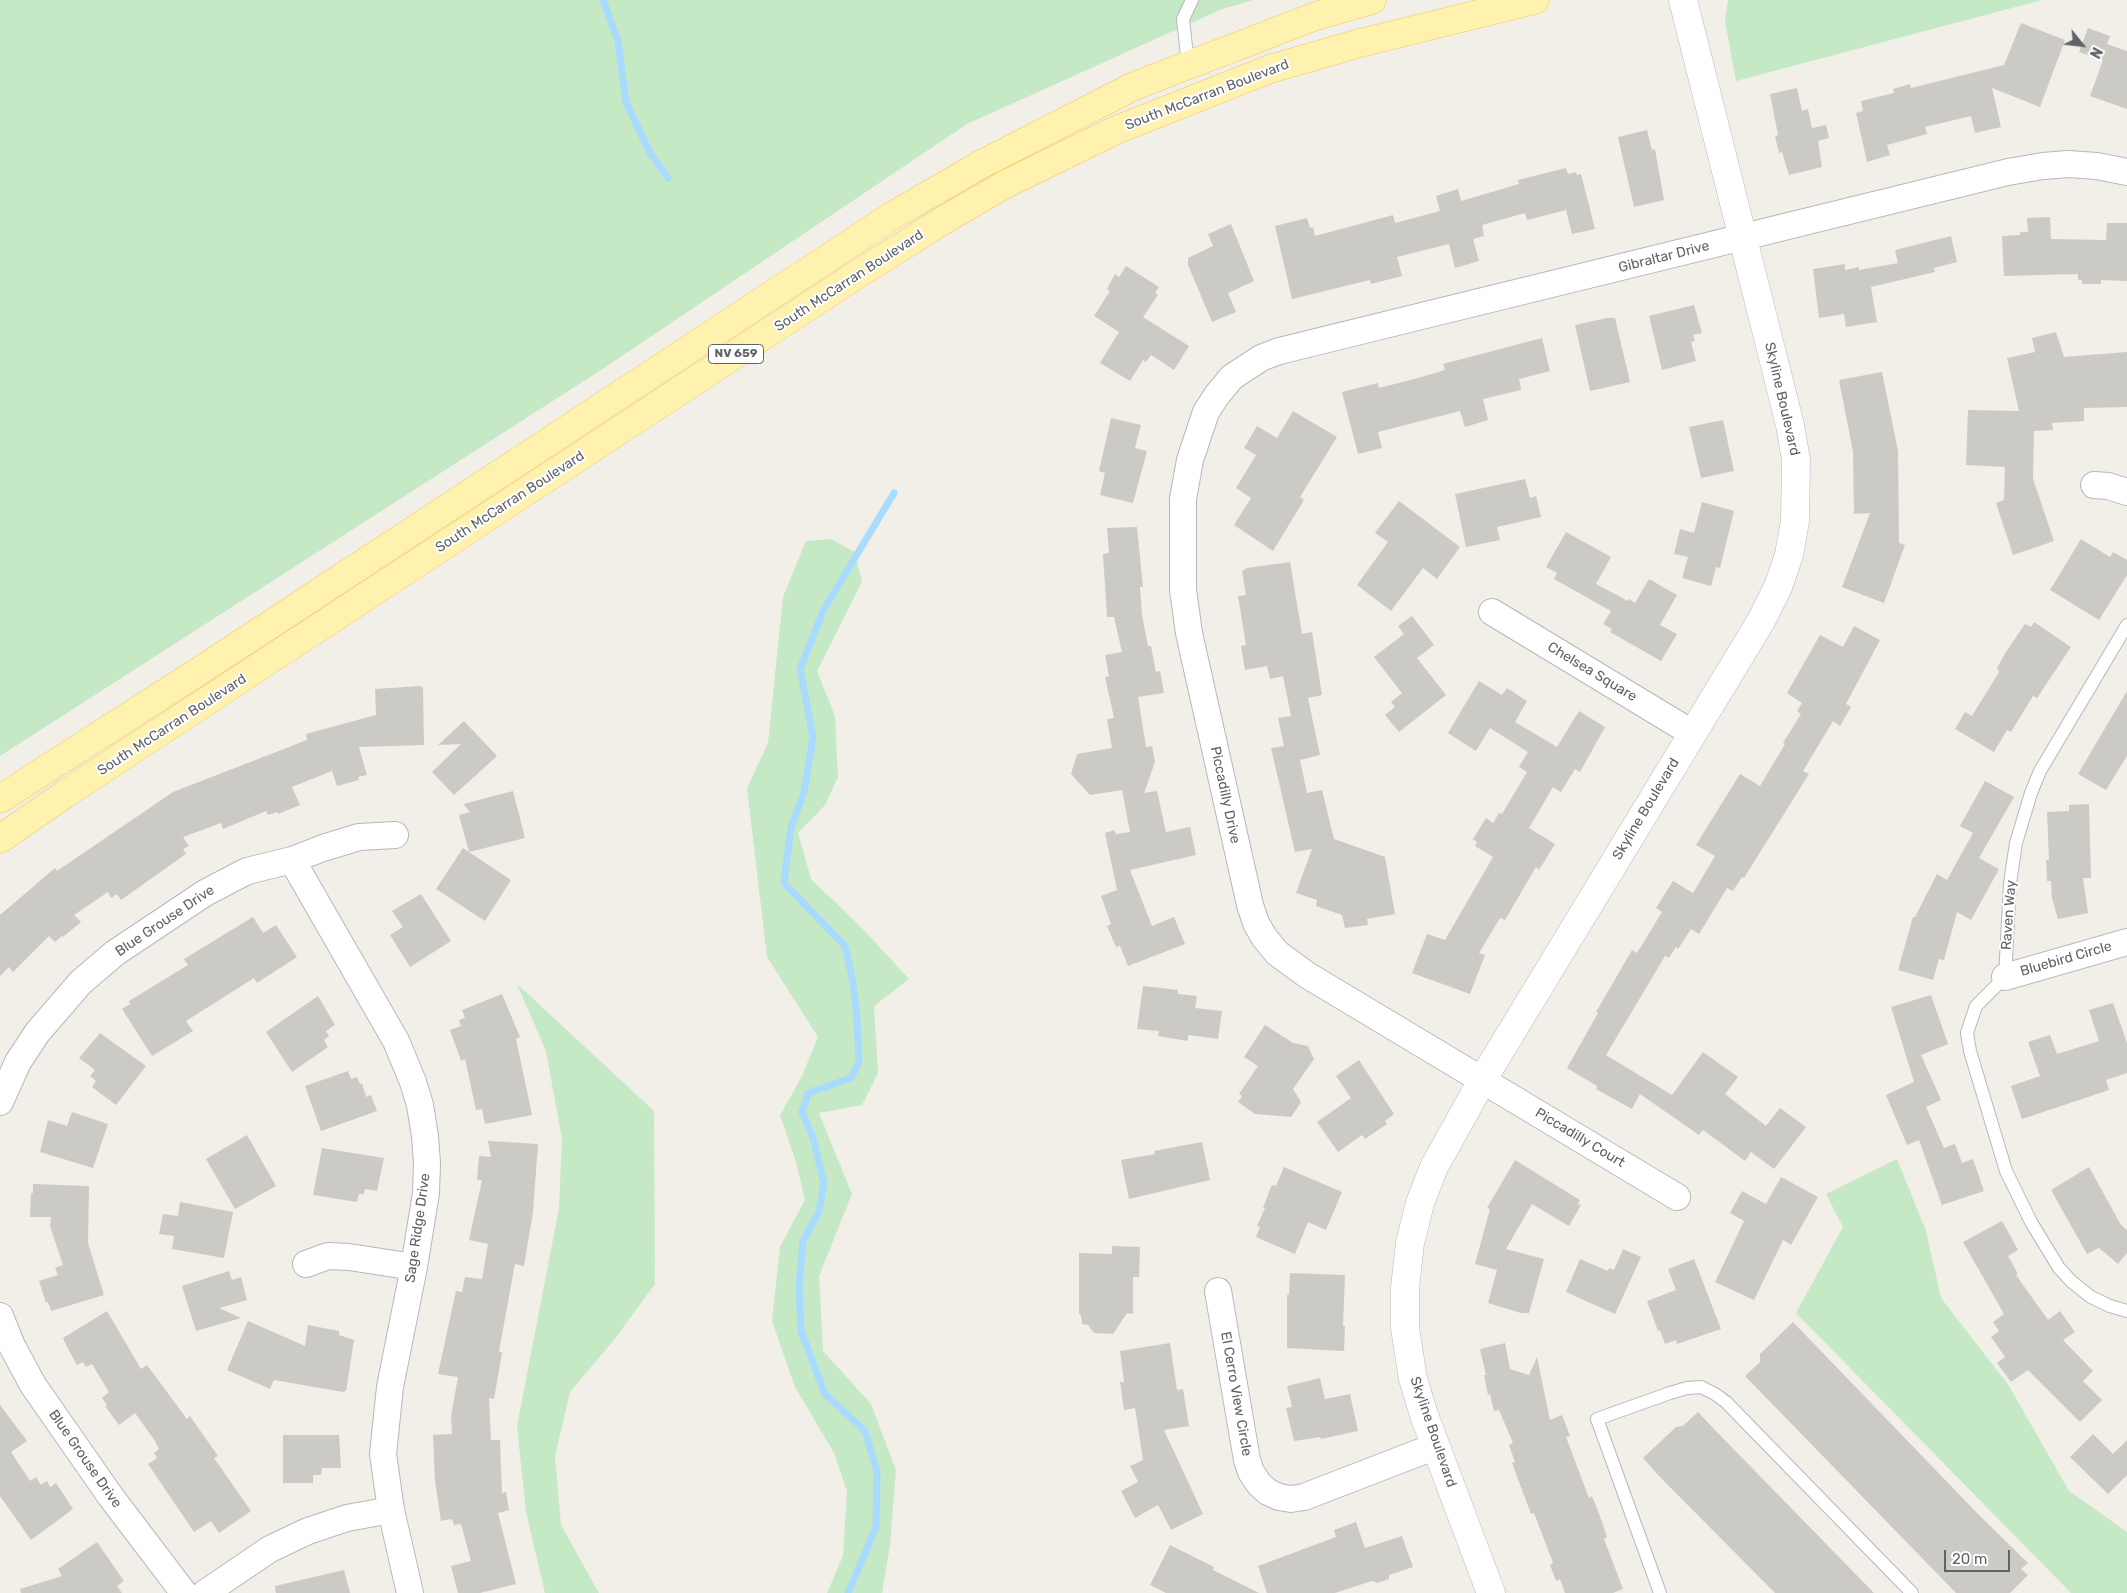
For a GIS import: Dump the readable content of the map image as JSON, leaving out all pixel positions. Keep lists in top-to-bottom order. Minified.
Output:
{"streets":{"main road":["South McCarran Boulevard","NV 659"],"street":["Gibraltar Drive","Skyline Boulevard","Chelsea Square","Piccadilly Drive","Blue Grouse Drive","Bluebird Circle","Piccadilly Court","Sage Ridge Drive","El Cerro View Circle"],"lane":["Raven Way"]},"crossings":[["Gibraltar Drive","Skyline Boulevard"],["Gibraltar Drive","Piccadilly Drive"],["Skyline Boulevard","Chelsea Square"],["Skyline Boulevard","Piccadilly Drive"],["Skyline Boulevard","Piccadilly Court"],["Skyline Boulevard","El Cerro View Circle"],["Piccadilly Drive","Piccadilly Court"],["Raven Way","Bluebird Circle"],["Blue Grouse Drive","Sage Ridge Drive"]],"scale_bar":"20 m","north":"bottom right"}
